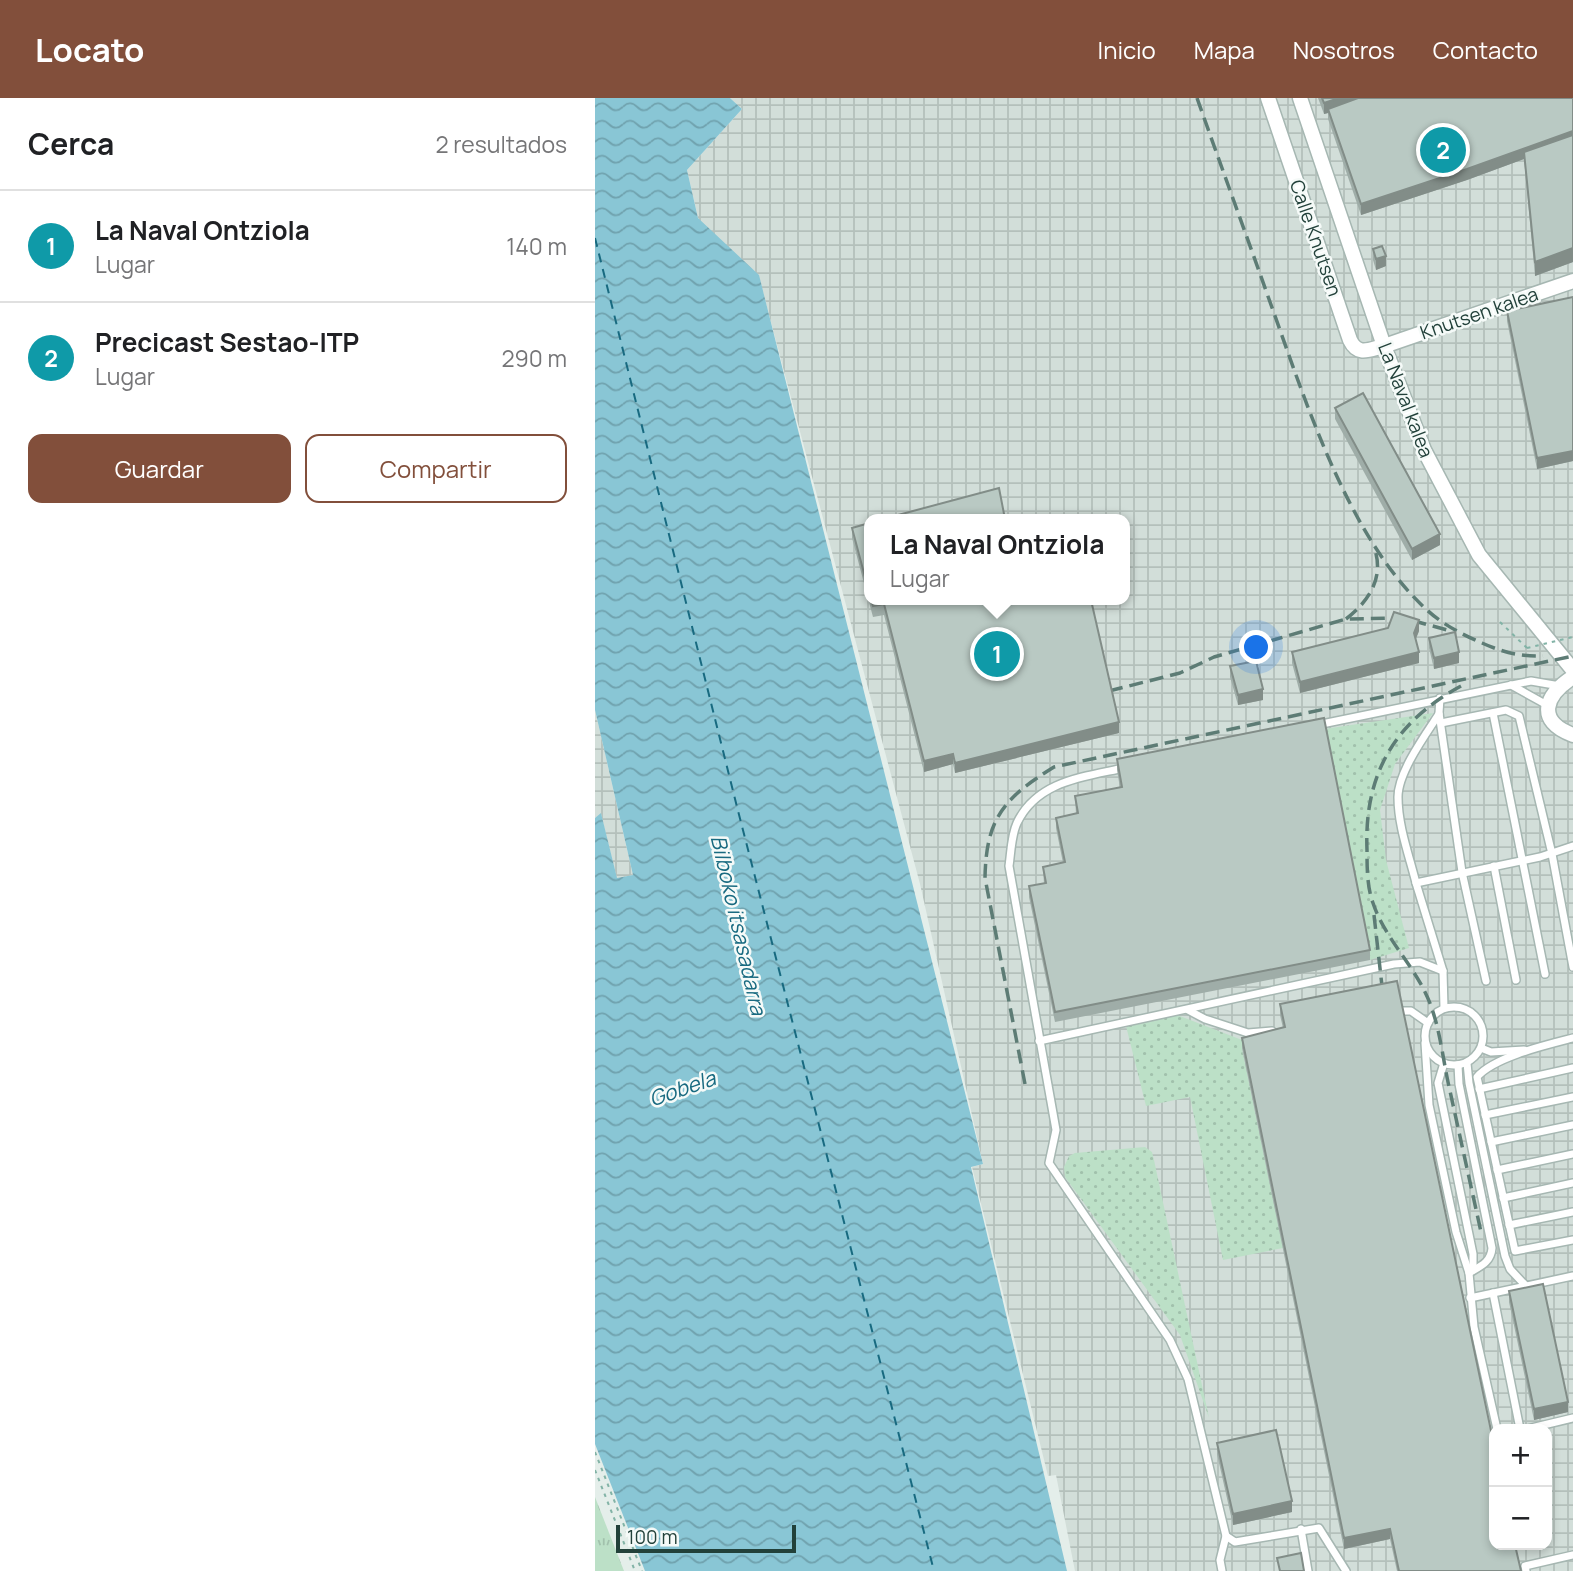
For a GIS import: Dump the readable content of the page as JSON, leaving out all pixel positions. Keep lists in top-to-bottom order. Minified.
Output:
{"streets":{"street":["Calle Knutsen","Knutsen kalea","La Naval kalea"]},"crossings":[["Calle Knutsen","Knutsen kalea"],["Calle Knutsen","La Naval kalea"],["Knutsen kalea","La Naval kalea"]],"water":["Bilboko itsasadarra","Gobela"],"scale_bar":"100 m","page":{"header":"Locato","nav":["Inicio","Mapa","Nosotros","Contacto"],"heading":["Cerca","2 resultados"],"pins":["2","1"],"list":[{"mark":"1","name":"La Naval Ontziola","note":"Lugar","value":"140 m"},{"mark":"2","name":"Precicast Sestao-ITP","note":"Lugar","value":"290 m"}],"buttons":["Guardar","Compartir"],"popup":["La Naval Ontziola","Lugar"],"map_buttons":["+","−"],"scale":"100 m"}}
